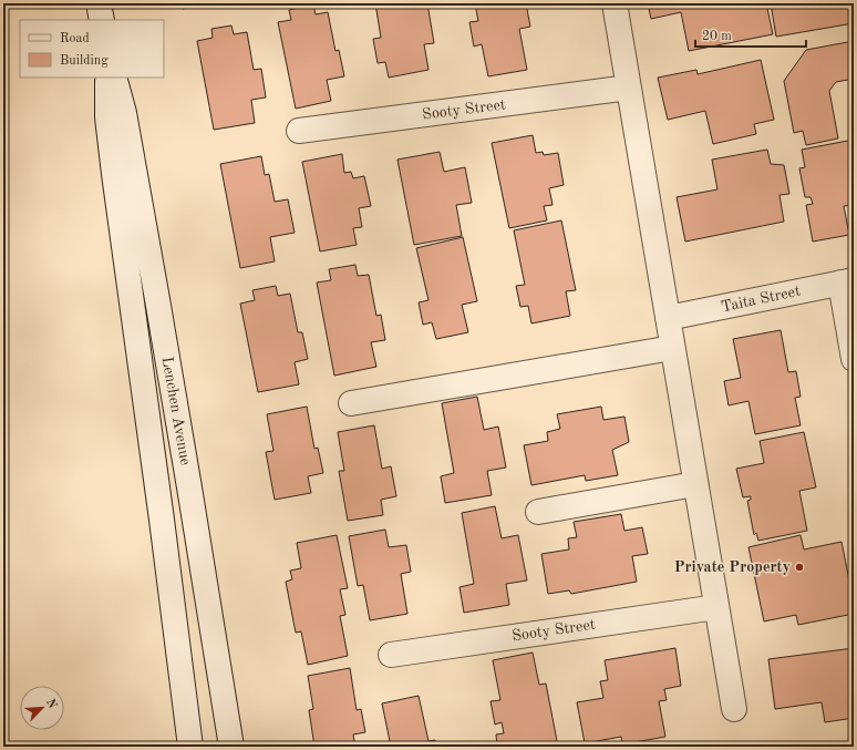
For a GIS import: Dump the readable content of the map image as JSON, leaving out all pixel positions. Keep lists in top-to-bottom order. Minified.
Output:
{"streets":{"street":["Sooty Street","Taita Street","Lenchen Avenue"]},"places":["Private Property"],"legend":["Road","Building"],"scale_bar":"20 m","north":"top right"}
